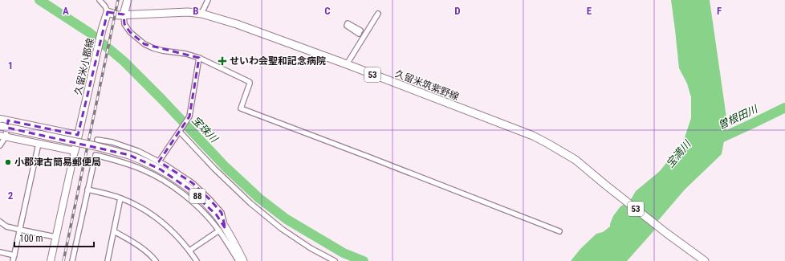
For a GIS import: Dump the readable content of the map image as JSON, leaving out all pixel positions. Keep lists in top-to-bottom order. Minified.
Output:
{"streets":{"main road":["久留米小郡線","53","久留米筑紫野線","88"]},"water":["曽根田川","宝珠川","宝満川"],"places":{"health":["せいわ会聖和記念病院"],"other":["小郡津古簡易郵便局"]},"scale_bar":"100 m","grid":{"columns":["A","B","C","D","E","F"],"rows":["1","2"]}}
